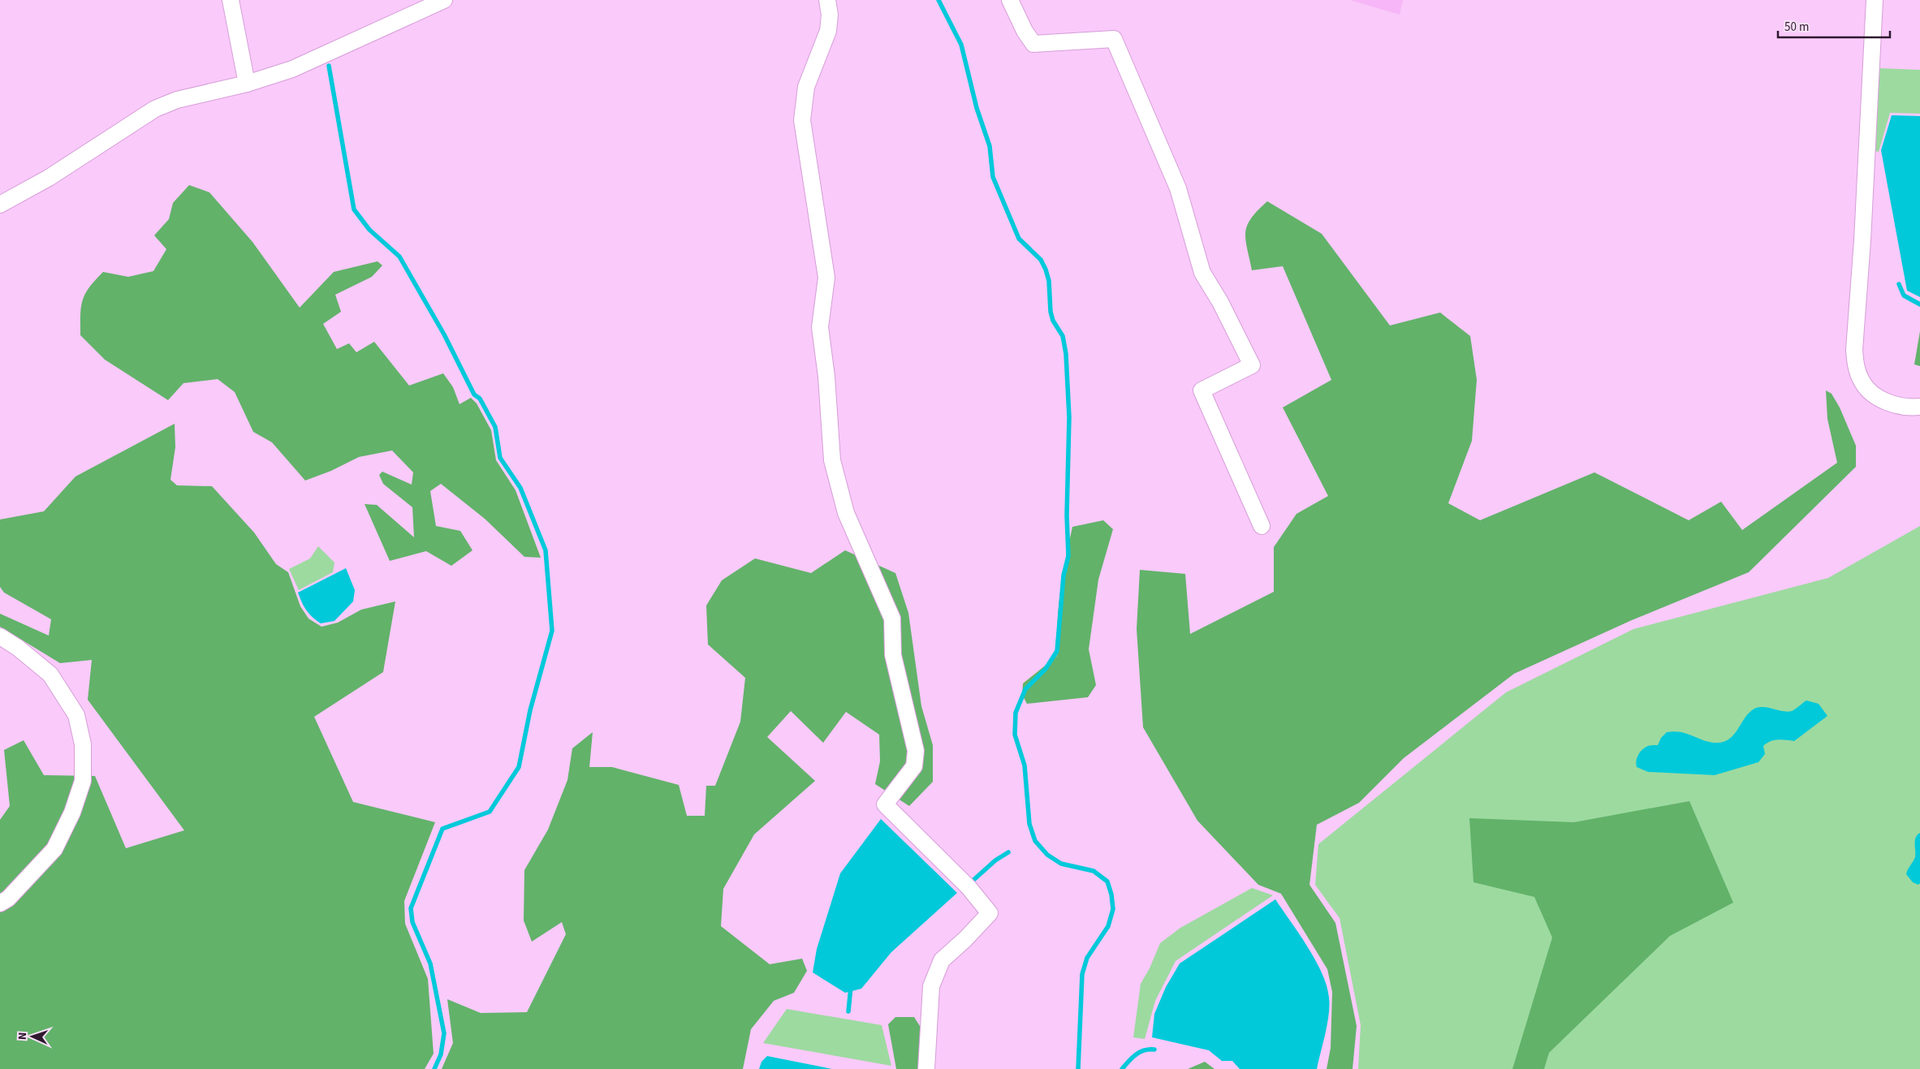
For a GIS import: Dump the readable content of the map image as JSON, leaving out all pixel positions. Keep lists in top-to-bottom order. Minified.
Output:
{"scale_bar":"50 m","north":"left"}
